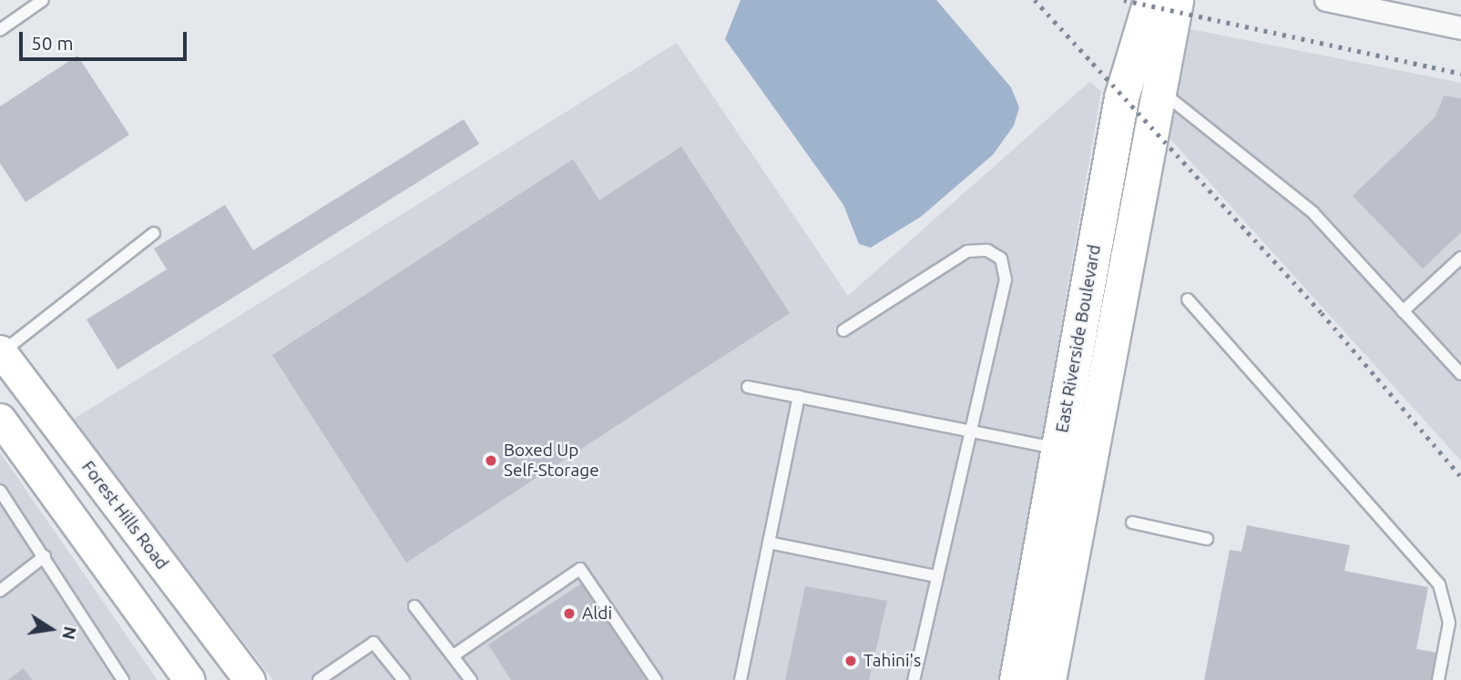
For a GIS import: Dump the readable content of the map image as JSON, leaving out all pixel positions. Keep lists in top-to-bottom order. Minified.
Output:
{"streets":{"main road":["East Riverside Boulevard"],"street":["Forest Hills Road"]},"places":["Boxed Up Self-Storage","Aldi","Tahini's"],"scale_bar":"50 m","north":"right"}
